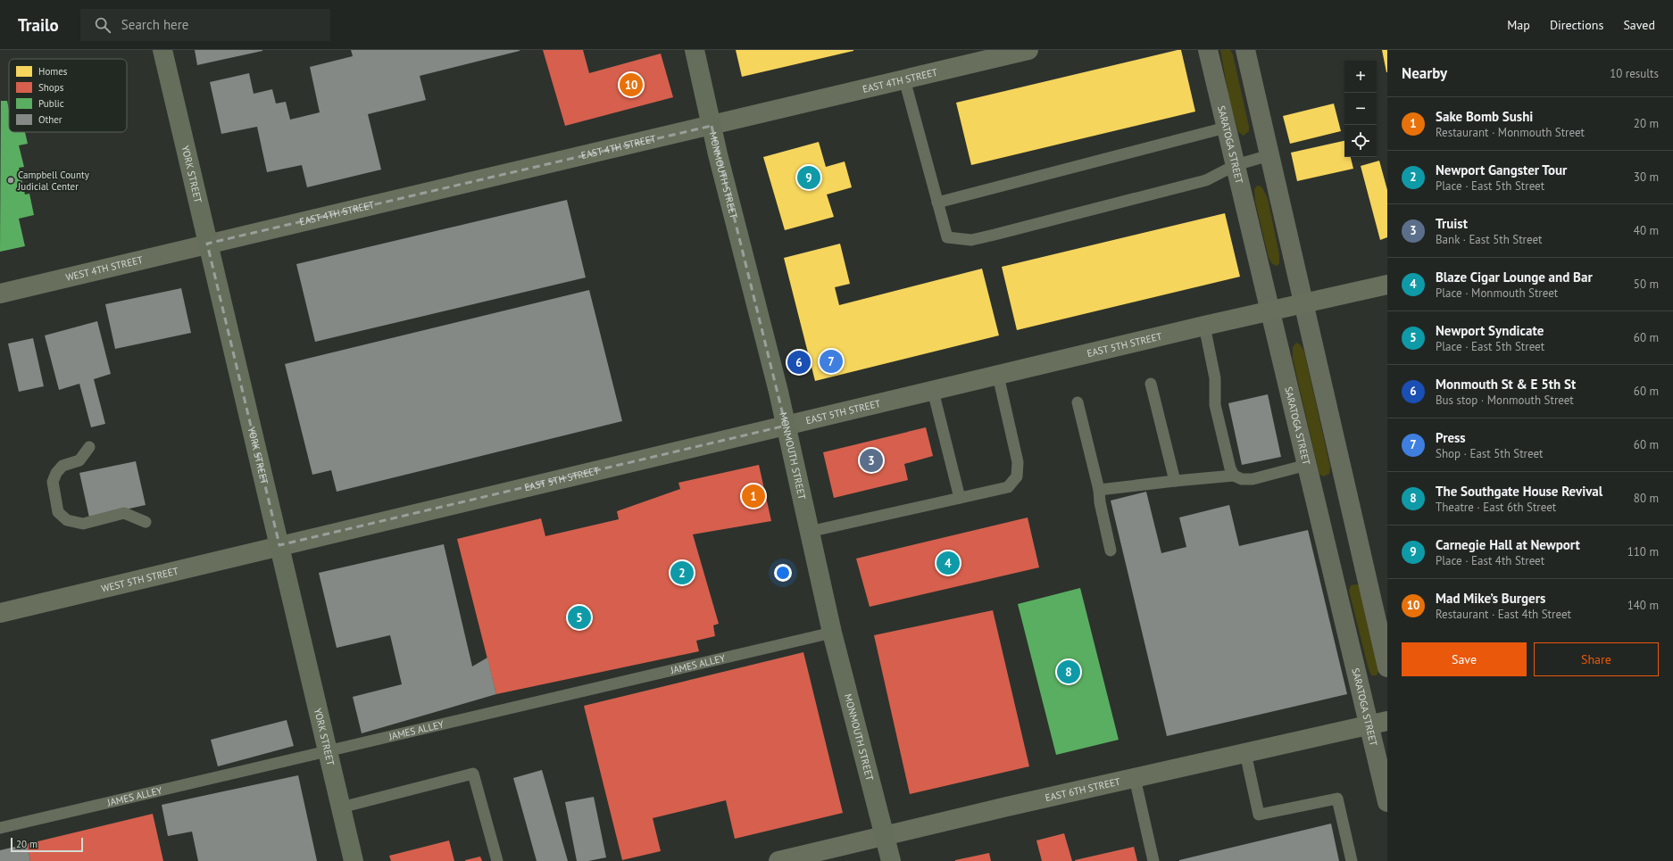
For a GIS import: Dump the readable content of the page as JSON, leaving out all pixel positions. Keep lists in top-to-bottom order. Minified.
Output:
{"streets":{"main road":["YORK STREET","MONMOUTH STREET"],"street":["EAST 4TH STREET","SARATOGA STREET","WEST 4TH STREET","EAST 5TH STREET","WEST 5TH STREET","EAST 6TH STREET"],"lane":["JAMES ALLEY"]},"crossings":[["EAST 4TH STREET","YORK STREET"],["EAST 4TH STREET","MONMOUTH STREET"],["EAST 4TH STREET","WEST 4TH STREET"],["SARATOGA STREET","EAST 5TH STREET"],["SARATOGA STREET","EAST 6TH STREET"],["YORK STREET","WEST 4TH STREET"],["YORK STREET","EAST 5TH STREET"],["YORK STREET","WEST 5TH STREET"],["YORK STREET","JAMES ALLEY"],["MONMOUTH STREET","EAST 5TH STREET"],["MONMOUTH STREET","JAMES ALLEY"],["MONMOUTH STREET","EAST 6TH STREET"],["EAST 5TH STREET","WEST 5TH STREET"]],"places":["Campbell County Judicial Center"],"legend":["Homes","Shops","Public","Other"],"scale_bar":"20 m","page":{"header":"Trailo","search":"Search here","nav":["Map","Directions","Saved"],"heading":["Nearby","10 results"],"map_buttons":["+","−"],"pins":["10","9","7","6","3","1","4","2","5","8"],"list":[{"mark":"1","name":"Sake Bomb Sushi","note":"Restaurant · Monmouth Street","value":"20 m"},{"mark":"2","name":"Newport Gangster Tour","note":"Place · East 5th Street","value":"30 m"},{"mark":"3","name":"Truist","note":"Bank · East 5th Street","value":"40 m"},{"mark":"4","name":"Blaze Cigar Lounge and Bar","note":"Place · Monmouth Street","value":"50 m"},{"mark":"5","name":"Newport Syndicate","note":"Place · East 5th Street","value":"60 m"},{"mark":"6","name":"Monmouth St & E 5th St","note":"Bus stop · Monmouth Street","value":"60 m"},{"mark":"7","name":"Press","note":"Shop · East 5th Street","value":"60 m"},{"mark":"8","name":"The Southgate House Revival","note":"Theatre · East 6th Street","value":"80 m"},{"mark":"9","name":"Carnegie Hall at Newport","note":"Place · East 4th Street","value":"110 m"},{"mark":"10","name":"Mad Mike’s Burgers","note":"Restaurant · East 4th Street","value":"140 m"}],"buttons":["Save","Share"],"scale":"20 m"}}
